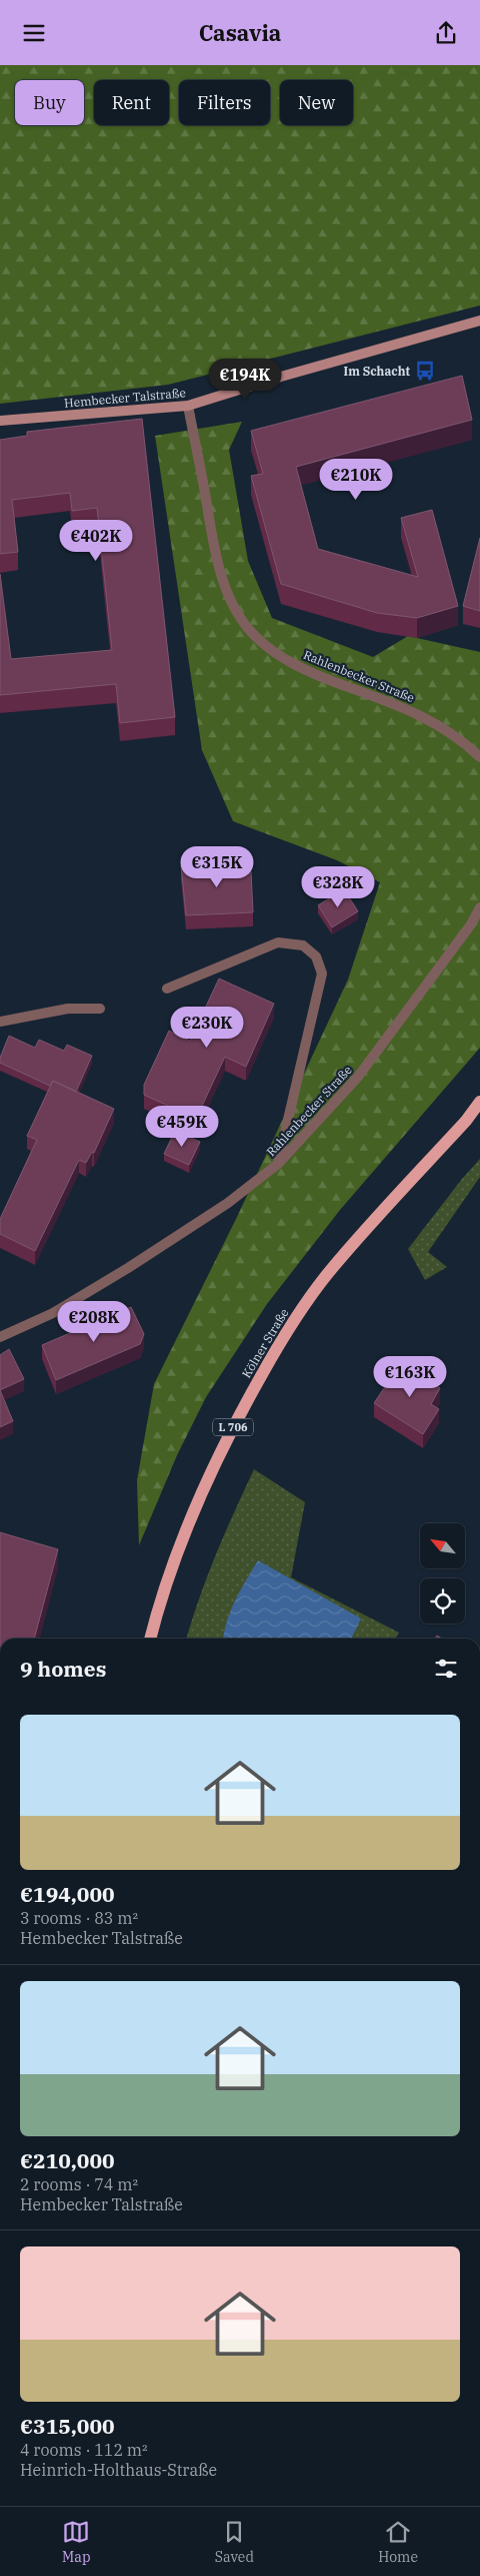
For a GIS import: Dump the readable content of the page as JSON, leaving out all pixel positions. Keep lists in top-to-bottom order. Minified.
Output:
{"streets":{"main road":["Kölner Straße","L 706"],"street":["Hembecker Talstraße","Rahlenbecker Straße"]},"crossings":[["Hembecker Talstraße","Rahlenbecker Straße"]],"places":{"bus stop":["Im Schacht"]},"north":"top left","page":{"header":"Casavia","chip":["Buy","Rent","Filters","New"],"price":["€194K","€210K","€402K","€315K","€328K","€230K","€459K","€208K","€163K"],"heading":"9 homes","list":[{"name":"€194,000","note":"3 rooms · 83 m² · Hembecker Talstraße"},{"name":"€210,000","note":"2 rooms · 74 m² · Hembecker Talstraße"},{"name":"€315,000","note":"4 rooms · 112 m² · Heinrich-Holthaus-Straße"}],"tabs":["Map","Saved","Home"]}}
